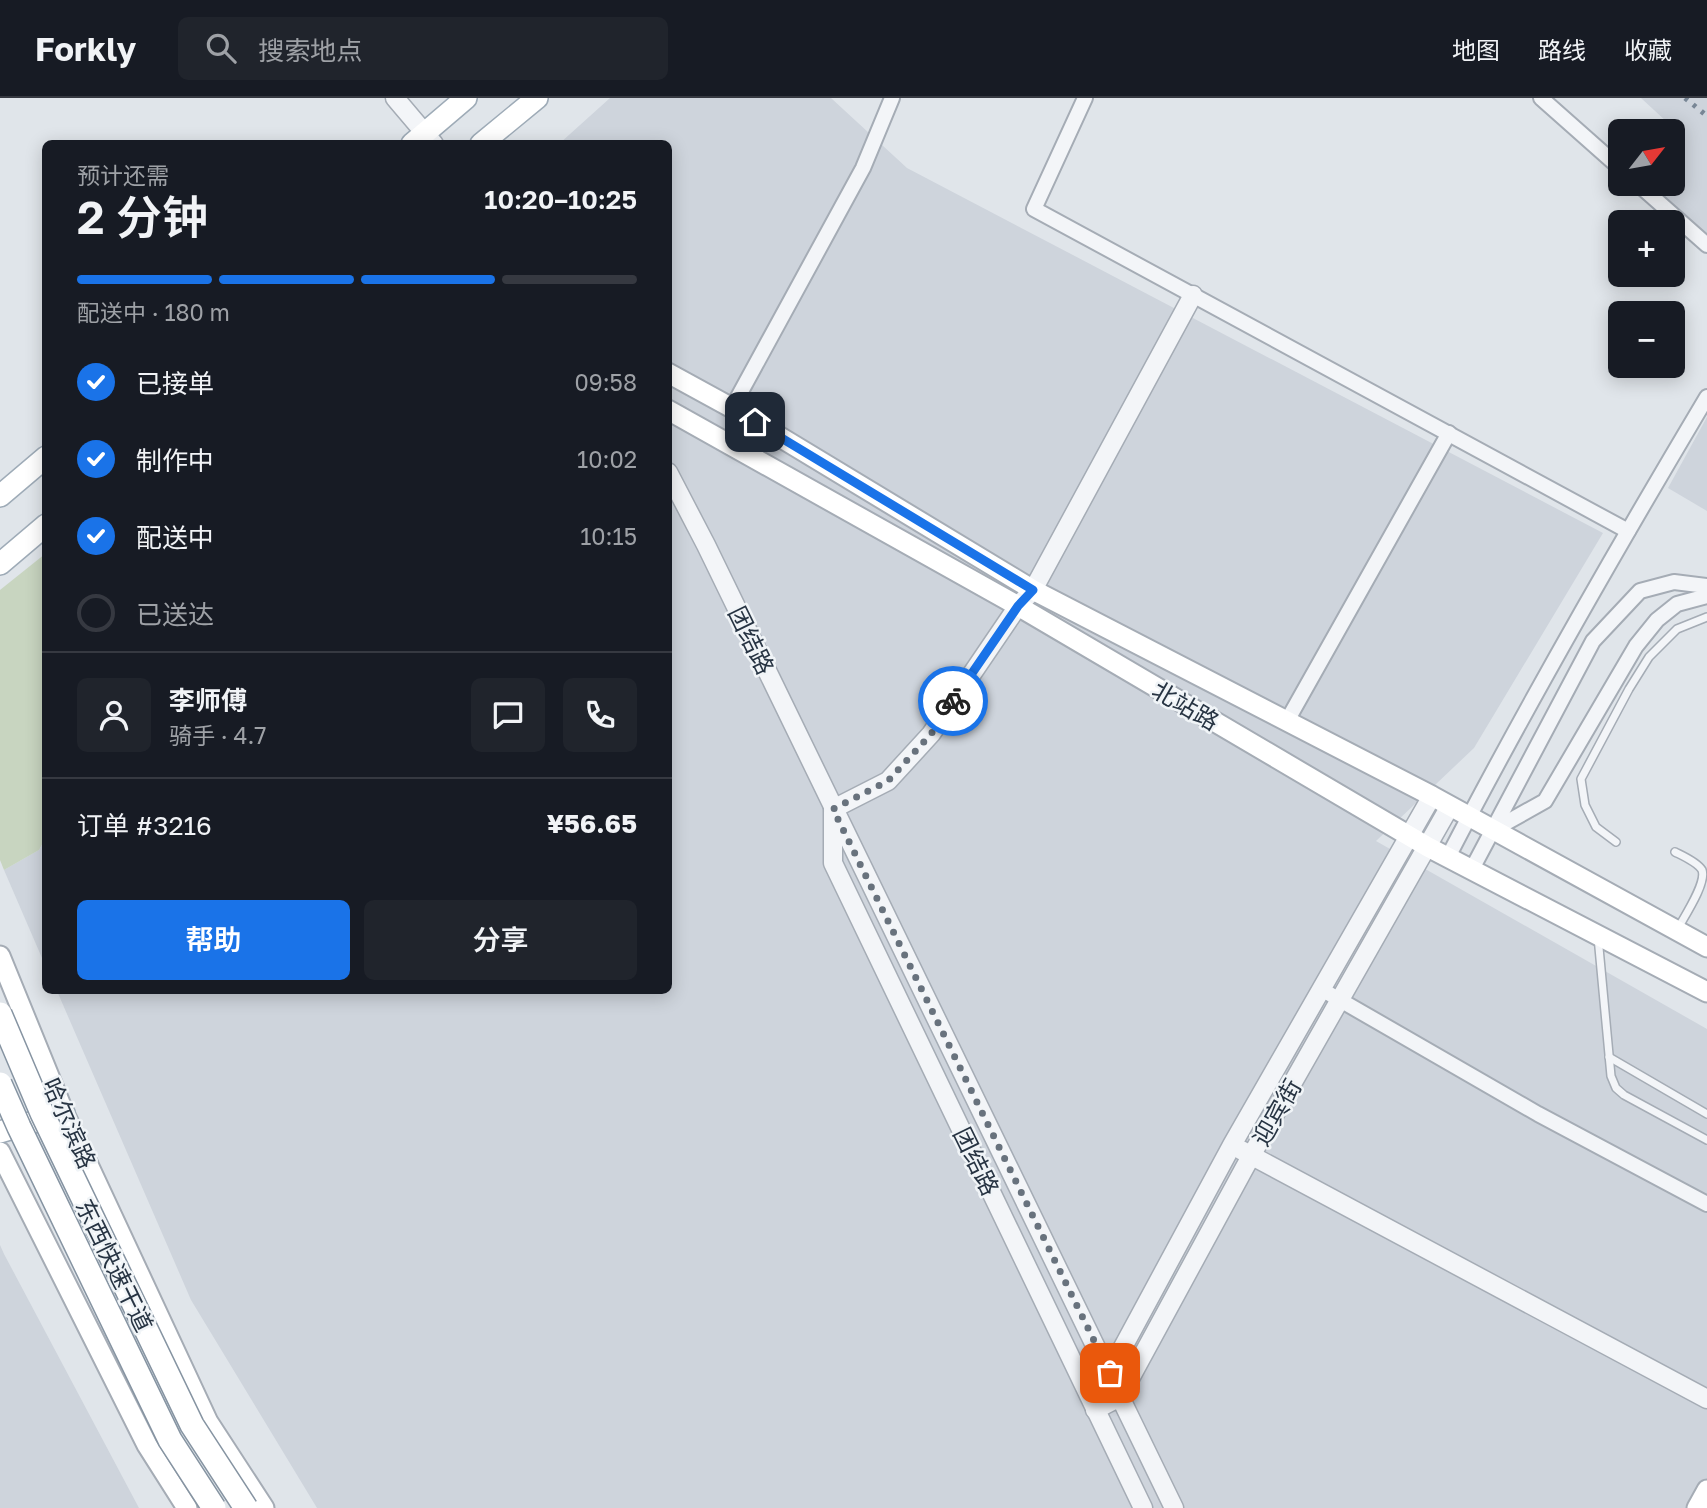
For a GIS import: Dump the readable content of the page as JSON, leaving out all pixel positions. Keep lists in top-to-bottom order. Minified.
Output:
{"streets":{"highway":["东西快速干道"],"main road":["北站路","哈尔滨路"],"street":["团结路","迎宾街"]},"crossings":[["团结路","迎宾街"],["北站路","迎宾街"]],"north":"top right","page":{"header":"Forkly","search":"搜索地点","nav":["地图","路线","收藏"],"map_buttons":["+","−"],"heading":["2 分钟","预计还需","10:20–10:25"],"panel":["李师傅","骑手 · 4.7","订单 #3216","¥56.65"],"bar":"配送中 · 180 m","list":[["已接单","09:58"],["制作中","10:02"],["配送中","10:15"],"已送达"],"buttons":["帮助","分享"]}}
